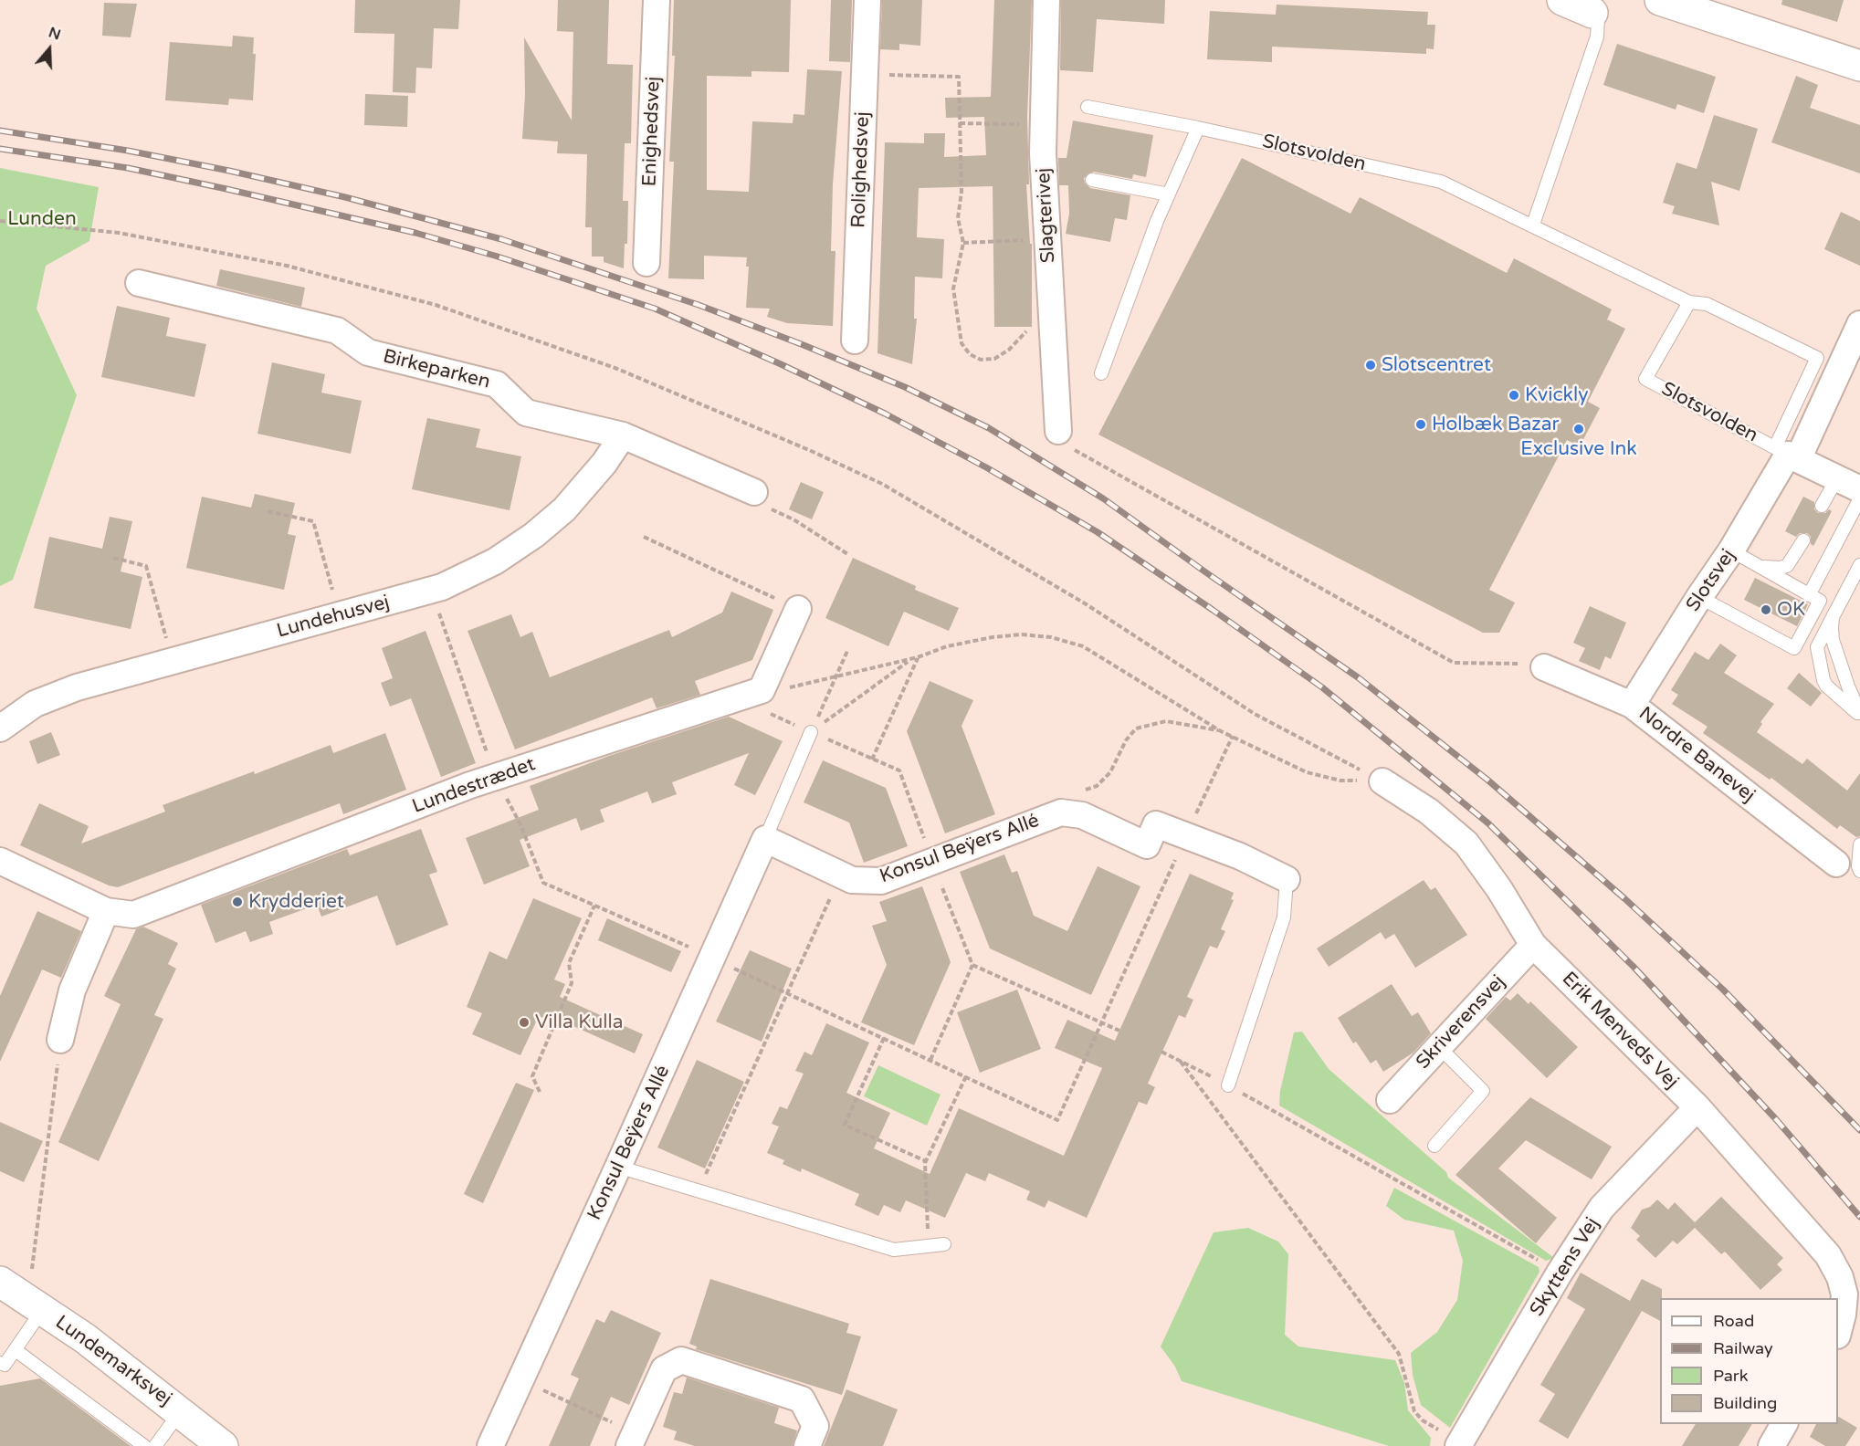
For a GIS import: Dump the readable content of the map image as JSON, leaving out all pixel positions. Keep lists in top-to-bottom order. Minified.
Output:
{"streets":{"street":["Enighedsvej","Slotsvolden","Rolighedsvej","Slagterivej","Birkeparken","Slotsvej","Lundehusvej","Nordre Banevej","Lundestrædet","Konsul Beÿers Allé","Skriverensvej","Erik Menveds Vej","Skyttens Vej","Lundemarksvej"]},"crossings":[["Slotsvolden","Slotsvej"],["Birkeparken","Lundehusvej"],["Slotsvej","Nordre Banevej"],["Skriverensvej","Erik Menveds Vej"],["Erik Menveds Vej","Skyttens Vej"]],"parks":["Lunden"],"places":["Slotscentret","Kvickly","Holbæk Bazar","Exclusive Ink","OK","Krydderiet","Villa Kulla"],"legend":["Road","Railway","Park","Building"],"north":"top"}
